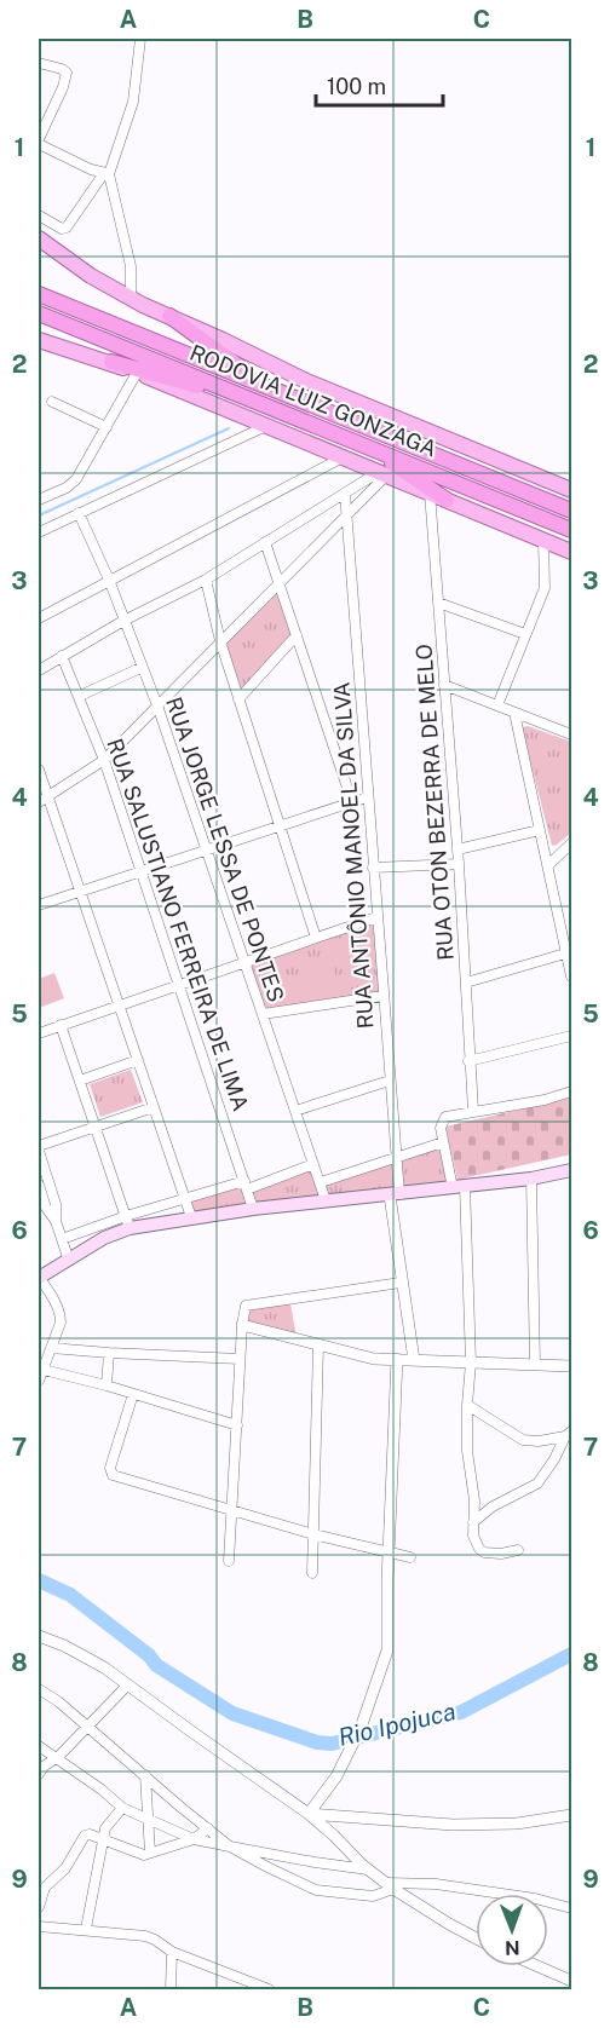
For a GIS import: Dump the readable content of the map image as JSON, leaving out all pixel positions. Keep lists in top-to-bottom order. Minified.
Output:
{"streets":{"highway":["RODOVIA LUIZ GONZAGA"],"street":["RUA OTON BEZERRA DE MELO","RUA JORGE LESSA DE PONTES","RUA ANTÔNIO MANOEL DA SILVA","RUA SALUSTIANO FERREIRA DE LIMA"]},"water":["Rio Ipojuca"],"scale_bar":"100 m","north":"bottom","grid":{"columns":["A","B","C"],"rows":["1","2","3","4","5","6","7","8","9"]}}
